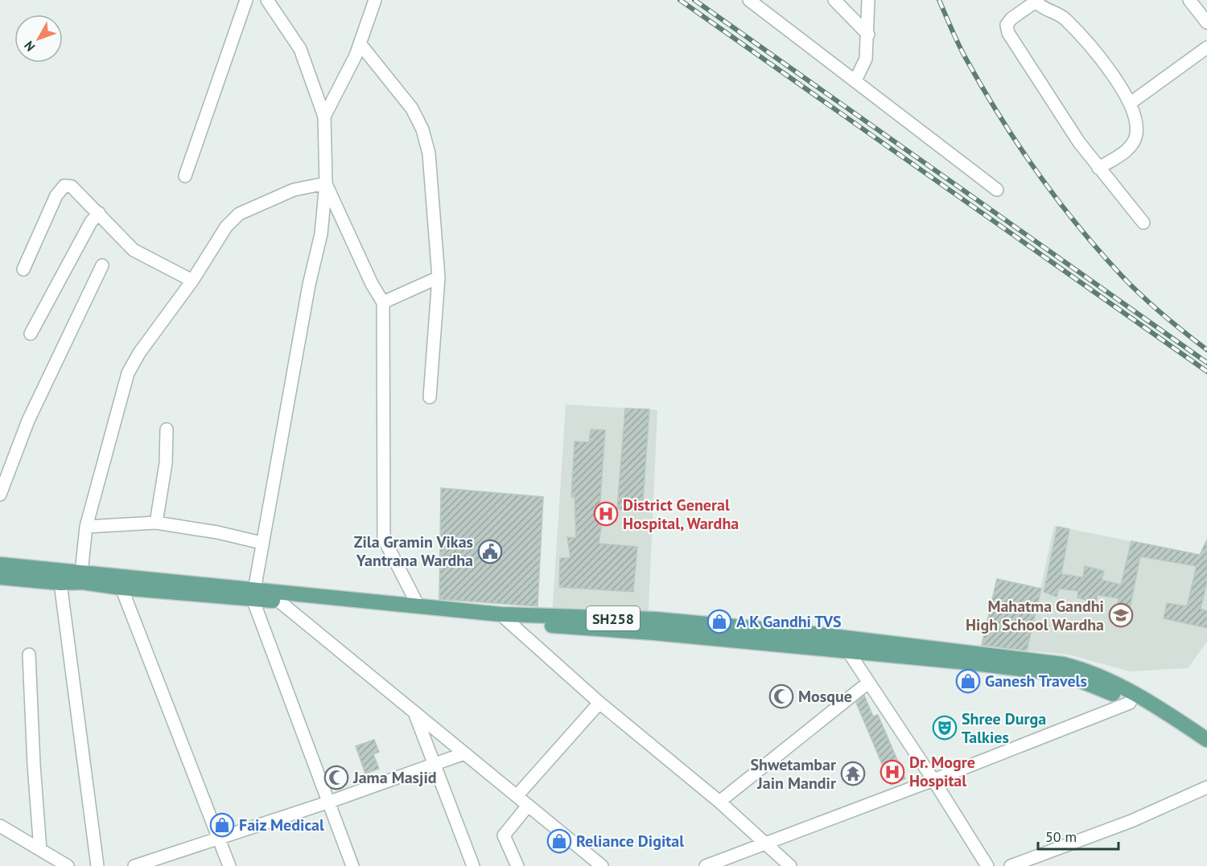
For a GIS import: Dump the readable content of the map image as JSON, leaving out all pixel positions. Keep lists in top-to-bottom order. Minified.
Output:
{"streets":{"main road":["SH258"]},"places":{"hospital":["District General Hospital, Wardha","Dr. Mogre Hospital"],"public building":["Zila Gramin Vikas Yantrana Wardha"],"school or university":["Mahatma Gandhi High School Wardha"],"shop":["A K Gandhi TVS","Ganesh Travels","Faiz Medical","Reliance Digital"],"mosque":["Mosque","Jama Masjid"],"theatre":["Shree Durga Talkies"],"temple":["Shwetambar Jain Mandir"]},"scale_bar":"50 m","north":"bottom left"}
